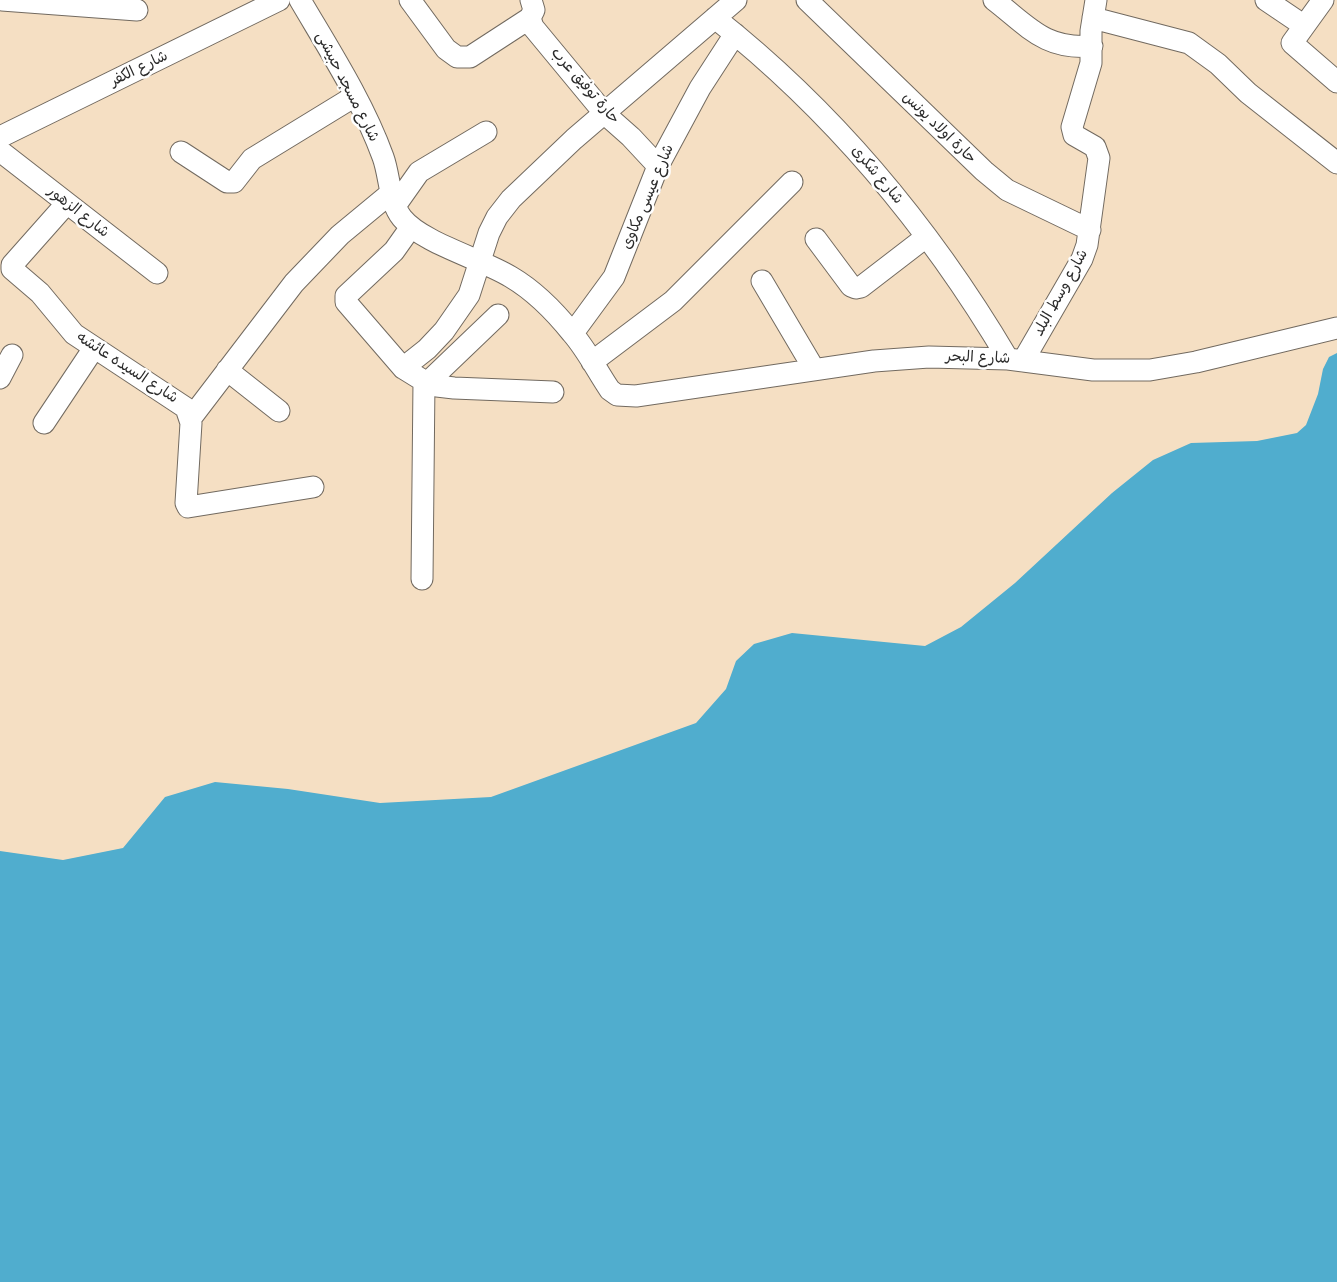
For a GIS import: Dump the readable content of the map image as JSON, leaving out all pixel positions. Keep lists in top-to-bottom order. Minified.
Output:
{"streets":{"street":["شارع الكفر","حارة توفيق عرب","شارع مسجد حبيشى","حارة اولاد يونس","شارع شكرى","شارع عيسى مكاوى","شارع الزهور","شارع وسط البلد","شارع البحر","شارع السيده عائشه"]},"crossings":[["حارة توفيق عرب","شارع عيسى مكاوى"],["شارع مسجد حبيشى","شارع عيسى مكاوى"],["شارع مسجد حبيشى","شارع البحر"],["حارة اولاد يونس","شارع وسط البلد"],["شارع شكرى","شارع عيسى مكاوى"],["شارع شكرى","شارع وسط البلد"],["شارع شكرى","شارع البحر"],["شارع الزهور","شارع السيده عائشه"],["شارع وسط البلد","شارع البحر"]]}
